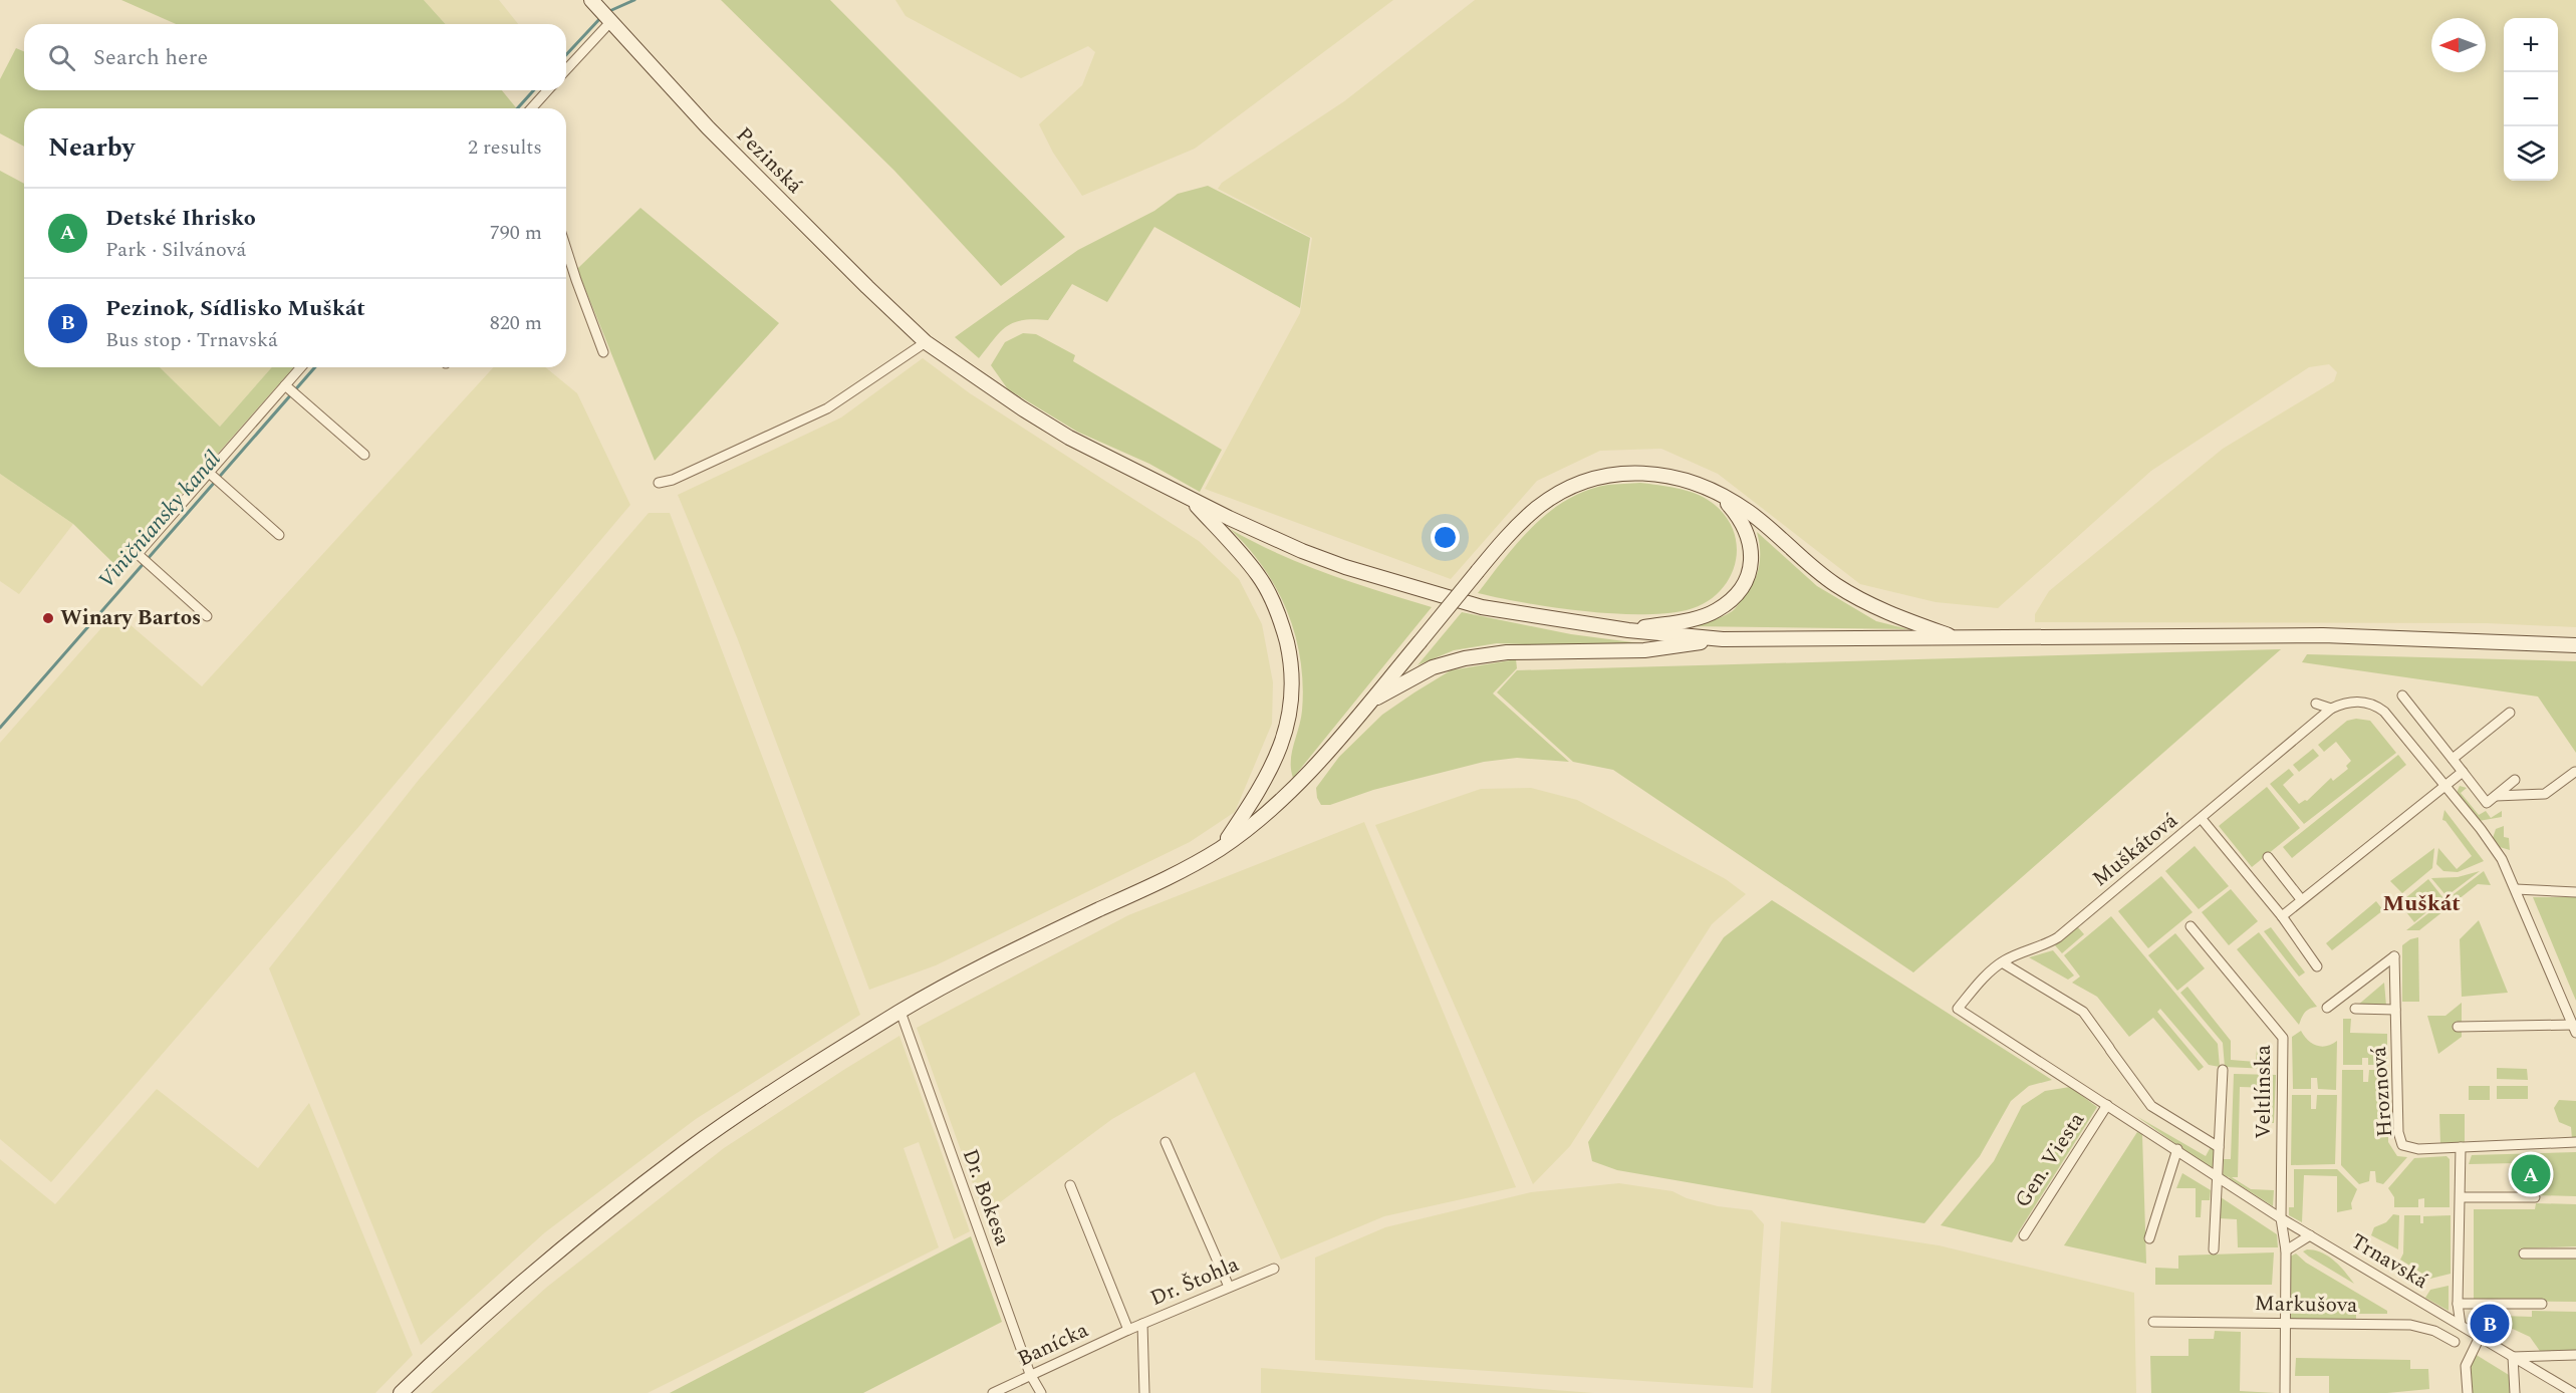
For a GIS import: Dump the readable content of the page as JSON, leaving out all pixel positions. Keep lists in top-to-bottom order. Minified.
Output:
{"streets":{"main road":["Pezinská"],"street":["Muškátová","Veltlínska","Hroznová","Gen. Viesta","Dr. Bokesa","Trnavská","Dr. Štohla","Markušova","Banícka"]},"crossings":[["Muškátová","Trnavská"],["Veltlínska","Trnavská"],["Veltlínska","Markušova"],["Gen. Viesta","Trnavská"],["Dr. Bokesa","Banícka"],["Dr. Štohla","Banícka"]],"districts":["Muškát"],"water":["Viničniansky kanál"],"places":["Winary Bartos"],"north":"left","page":{"map_buttons":["+","−"],"search":"Search here","heading":["Nearby","2 results"],"list":[{"mark":"A","name":"Detské Ihrisko","note":"Park · Silvánová","value":"790 m"},{"mark":"B","name":"Pezinok, Sídlisko Muškát","note":"Bus stop · Trnavská","value":"820 m"}],"pins":["A","B"]}}
